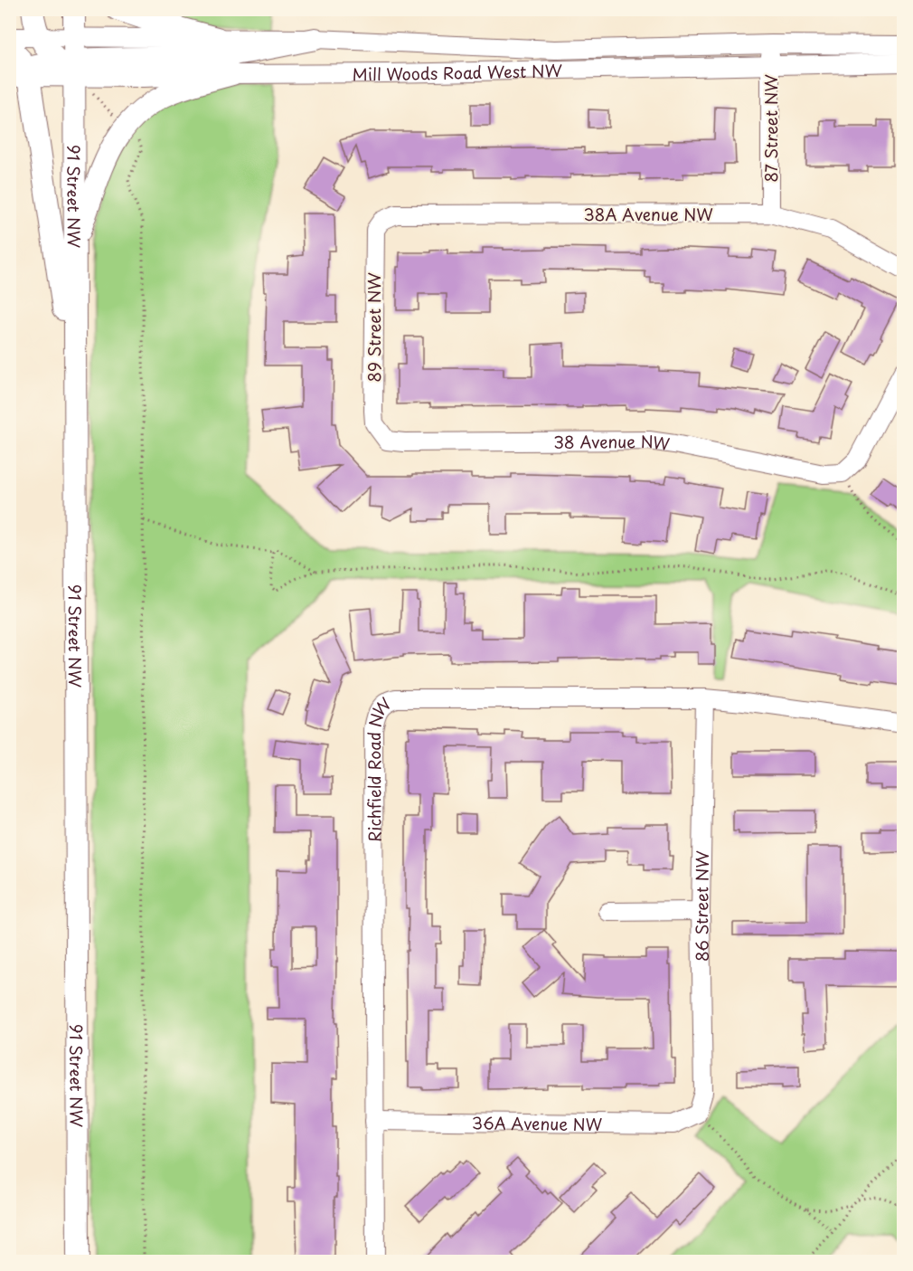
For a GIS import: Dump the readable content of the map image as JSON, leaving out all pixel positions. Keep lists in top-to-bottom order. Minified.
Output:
{"streets":{"main road":["91 Street NW"],"street":["Mill Woods Road West NW","87 Street NW","38A Avenue NW","89 Street NW","38 Avenue NW","Richfield Road NW","86 Street NW","36A Avenue NW"]},"crossings":[["Mill Woods Road West NW","87 Street NW"],["Mill Woods Road West NW","91 Street NW"],["87 Street NW","38A Avenue NW"],["38A Avenue NW","89 Street NW"],["89 Street NW","38 Avenue NW"],["Richfield Road NW","86 Street NW"],["Richfield Road NW","36A Avenue NW"],["86 Street NW","36A Avenue NW"]]}
